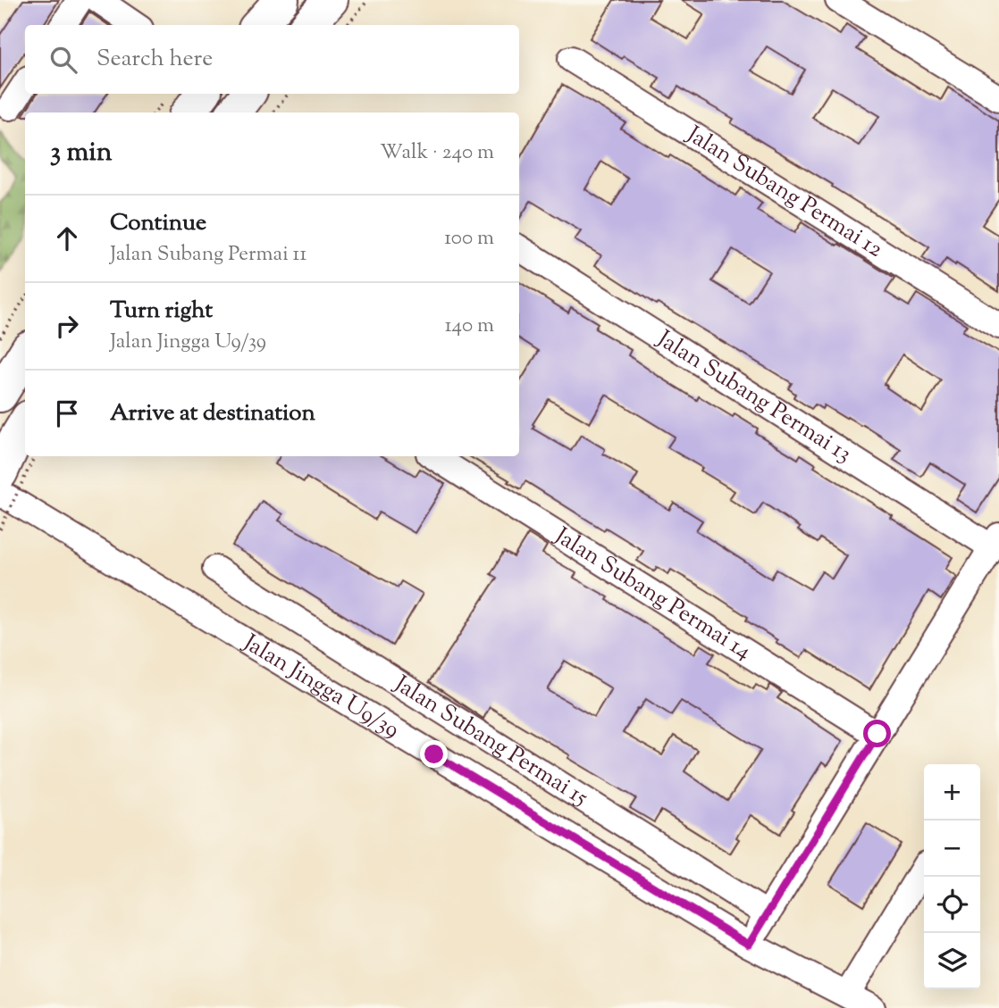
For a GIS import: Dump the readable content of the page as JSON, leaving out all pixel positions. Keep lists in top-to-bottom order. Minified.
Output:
{"streets":{"street":["Jalan Subang Permai 12","Jalan Subang Permai 13","Jalan Subang Permai 14","Jalan Jingga U9/39","Jalan Subang Permai 15"]},"page":{"search":"Search here","heading":["3 min","Walk · 240 m"],"list":[["Continue","Jalan Subang Permai 11","100 m"],["Turn right","Jalan Jingga U9/39","140 m"],"Arrive at destination"],"map_buttons":["+","−"]}}
